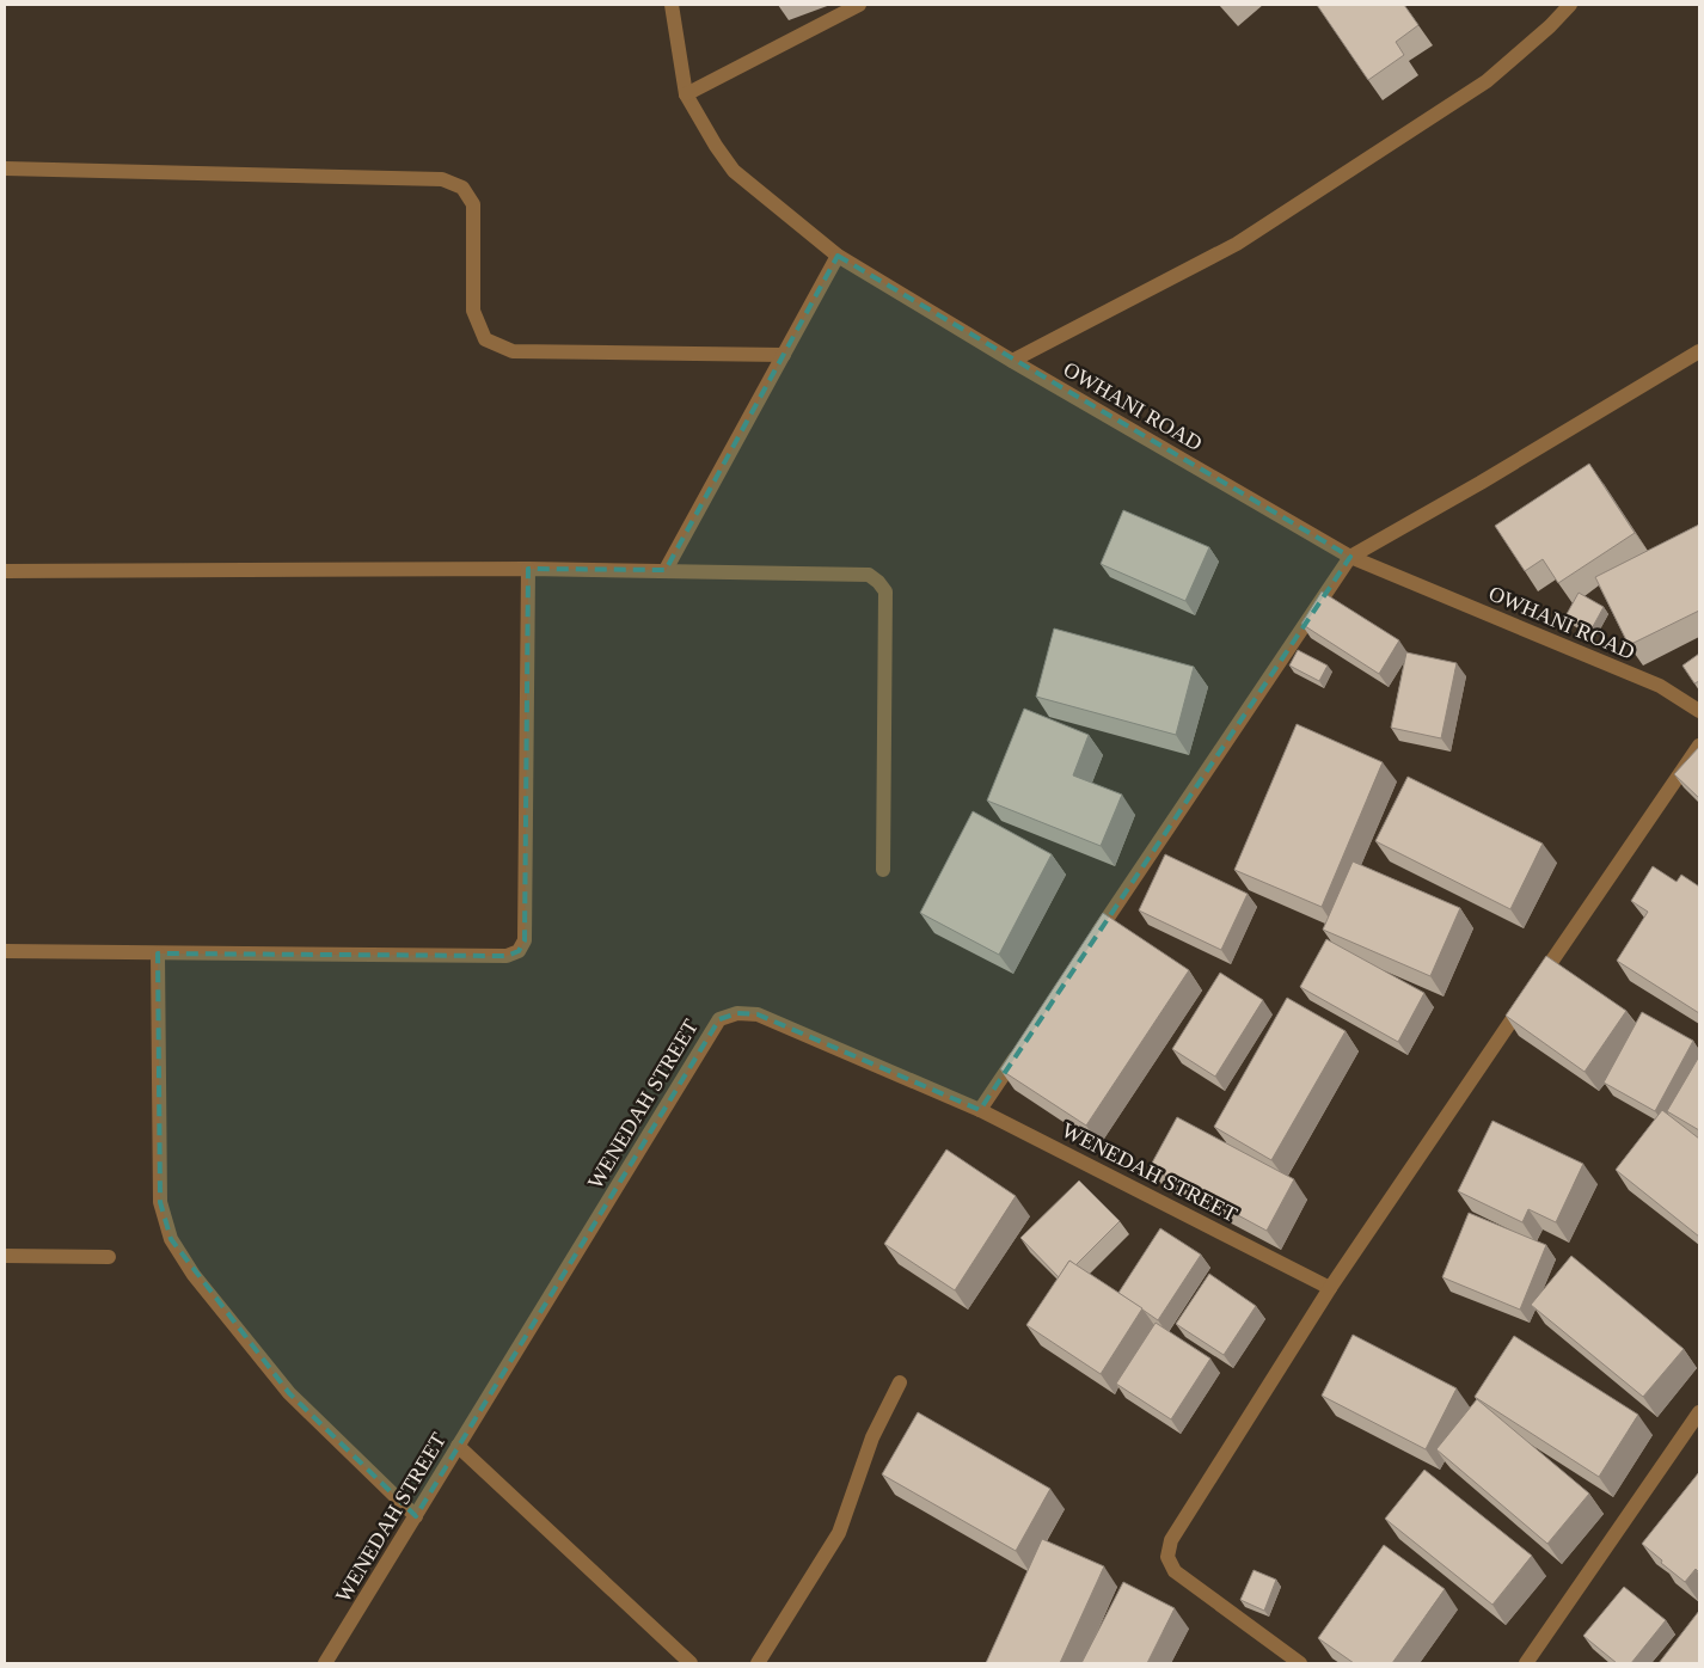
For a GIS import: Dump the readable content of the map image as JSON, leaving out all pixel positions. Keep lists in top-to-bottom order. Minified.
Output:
{"streets":{"street":["OWHANI ROAD","WENEDAH STREET"]}}
